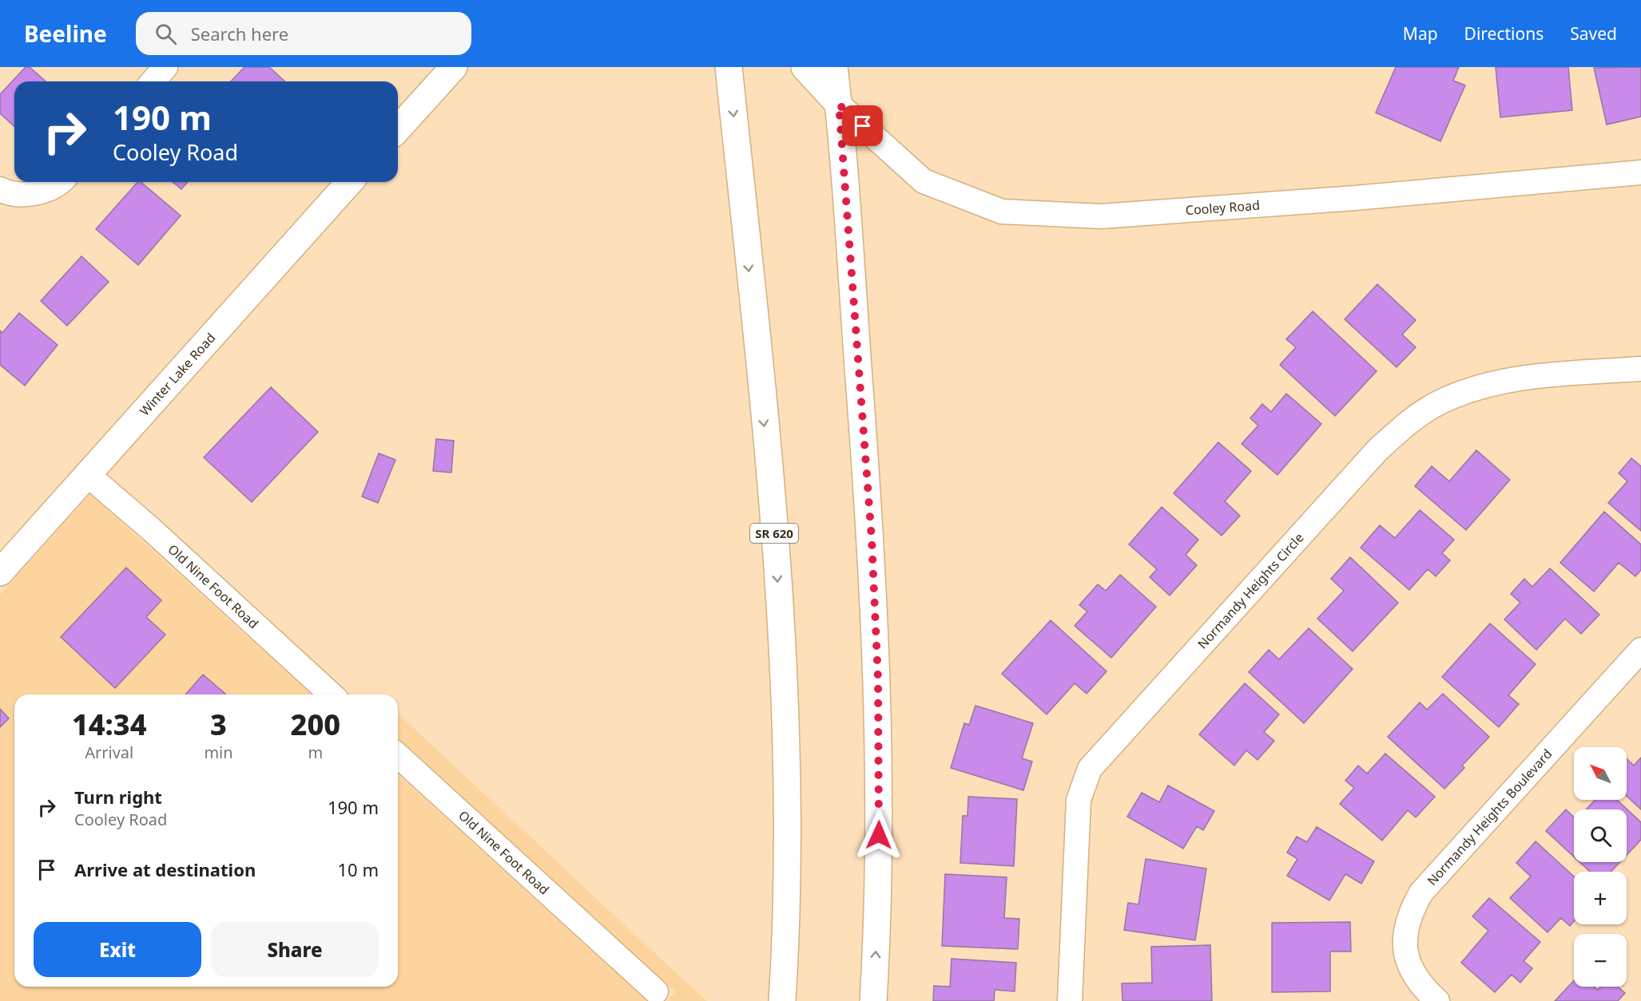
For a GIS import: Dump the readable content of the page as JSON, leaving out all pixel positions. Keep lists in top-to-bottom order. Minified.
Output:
{"streets":{"main road":["Winter Lake Road","SR 620"],"street":["Cooley Road","Old Nine Foot Road","Normandy Heights Circle","Normandy Heights Boulevard"]},"crossings":[["Winter Lake Road","Old Nine Foot Road"]],"north":"top left","page":{"header":"Beeline","search":"Search here","nav":["Map","Directions","Saved"],"turn":["190 m","Cooley Road"],"eta":["14:34","Arrival","3","min","200","m"],"map_buttons":["+","−"],"list":[{"name":"Turn right","note":"Cooley Road","value":"190 m"},{"name":"Arrive at destination","value":"10 m"}],"buttons":["Exit","Share"]}}
